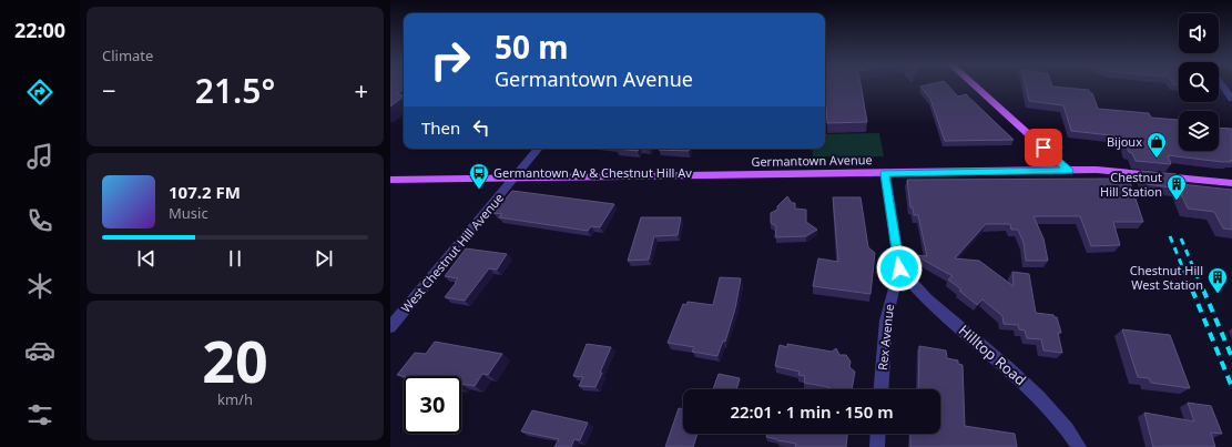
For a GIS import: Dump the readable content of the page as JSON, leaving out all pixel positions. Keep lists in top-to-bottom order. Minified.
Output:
{"streets":{"main road":["Germantown Avenue"],"street":["West Chestnut Hill Avenue","Rex Avenue","Hilltop Road"]},"crossings":[["Germantown Avenue","West Chestnut Hill Avenue"],["Germantown Avenue","Rex Avenue"],["Rex Avenue","Hilltop Road"]],"places":{"shop":["Bijoux"],"bus stop":["Germantown Av & Chestnut Hill Av"],"building":["Chestnut Hill Station","Chestnut Hill West Station"]},"page":{"tabs":"22:00","tile":["Climate",["20","km/h"]],"turn":["50 m","Germantown Avenue"],"heat":["−","21.5°","+"],"then":"Then","song":["107.2 FM","Music"],"limit":"30","trip":"22:01 · 1 min · 150 m"}}
